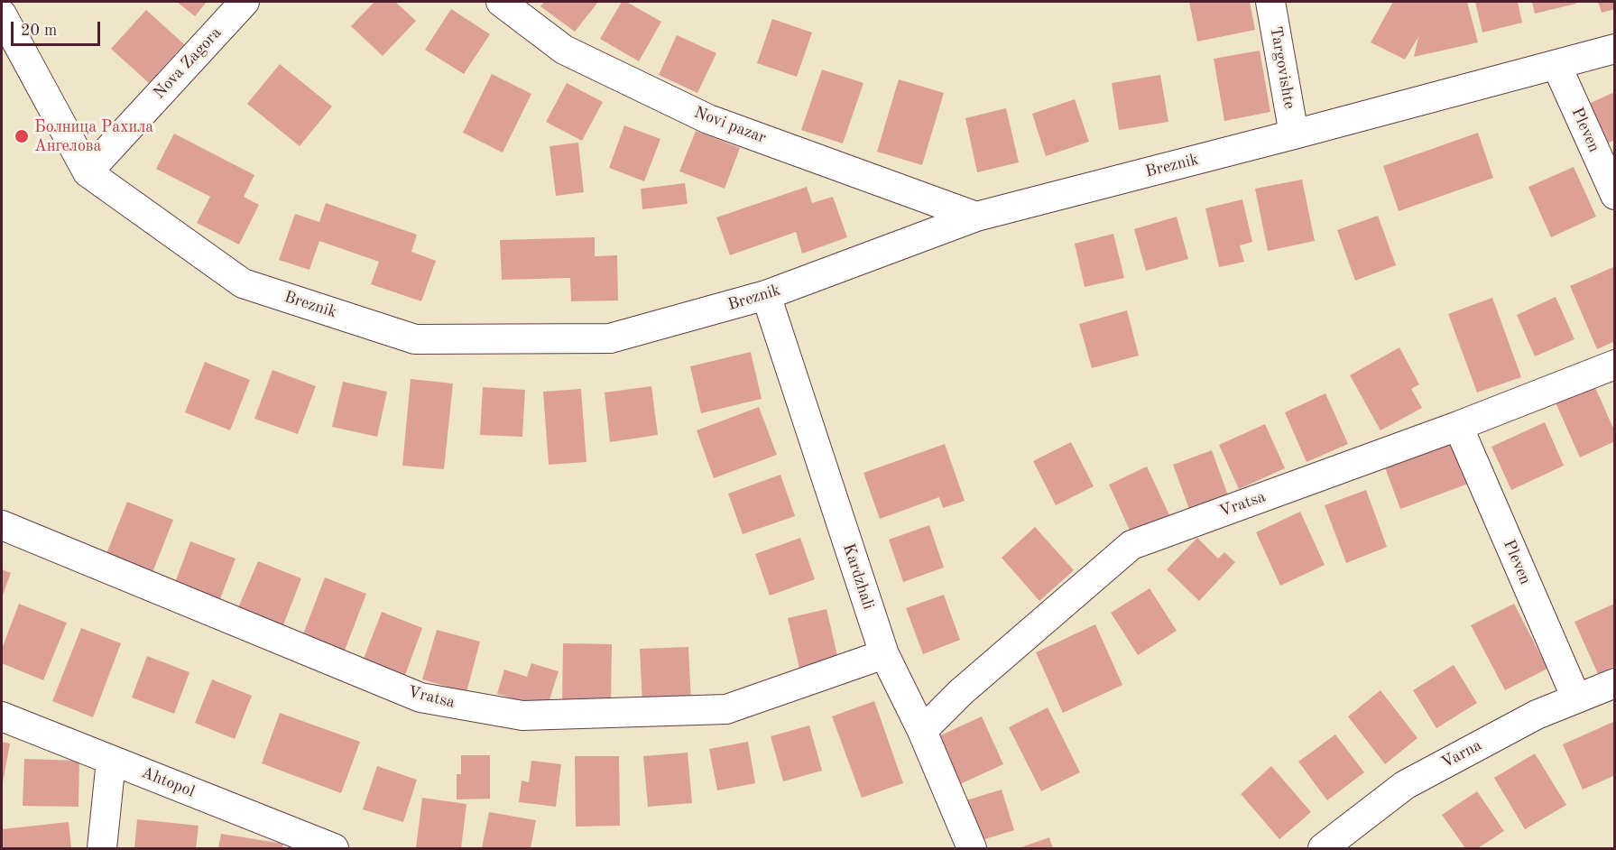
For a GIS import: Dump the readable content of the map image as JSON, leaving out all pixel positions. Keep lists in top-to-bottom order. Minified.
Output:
{"streets":{"street":["Nova Zagora","Targovishte","Novi pazar","Pleven","Breznik","Vratsa","Kardzhali","Varna","Ahtopol"]},"crossings":[["Nova Zagora","Breznik"],["Targovishte","Breznik"],["Novi pazar","Breznik"],["Pleven","Breznik"],["Pleven","Vratsa"],["Pleven","Varna"],["Breznik","Kardzhali"],["Vratsa","Kardzhali"]],"places":["Болница Рахила Ангелова"],"scale_bar":"20 m"}
